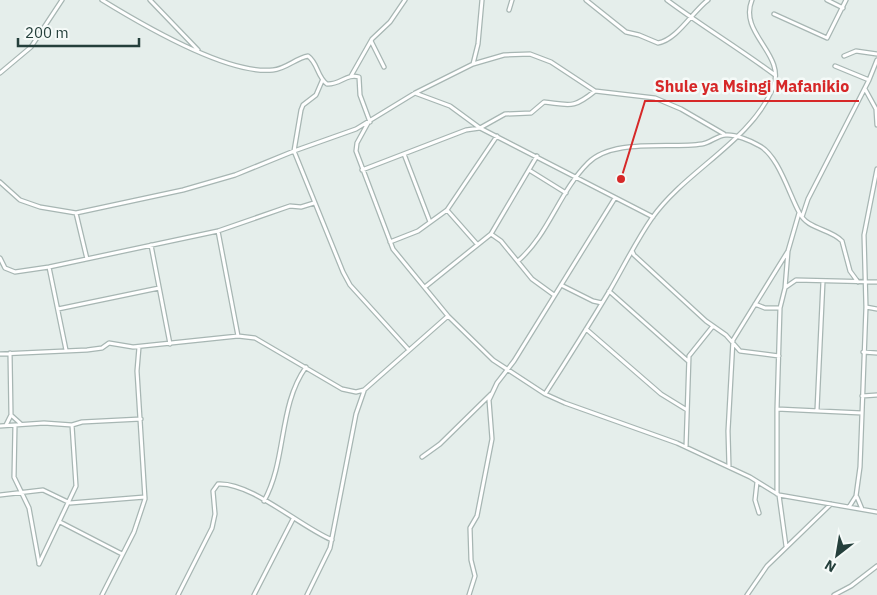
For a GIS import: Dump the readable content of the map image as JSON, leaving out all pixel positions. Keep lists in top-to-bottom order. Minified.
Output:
{"places":["Shule ya Msingi Mafanikio"],"scale_bar":"200 m","north":"bottom left"}
